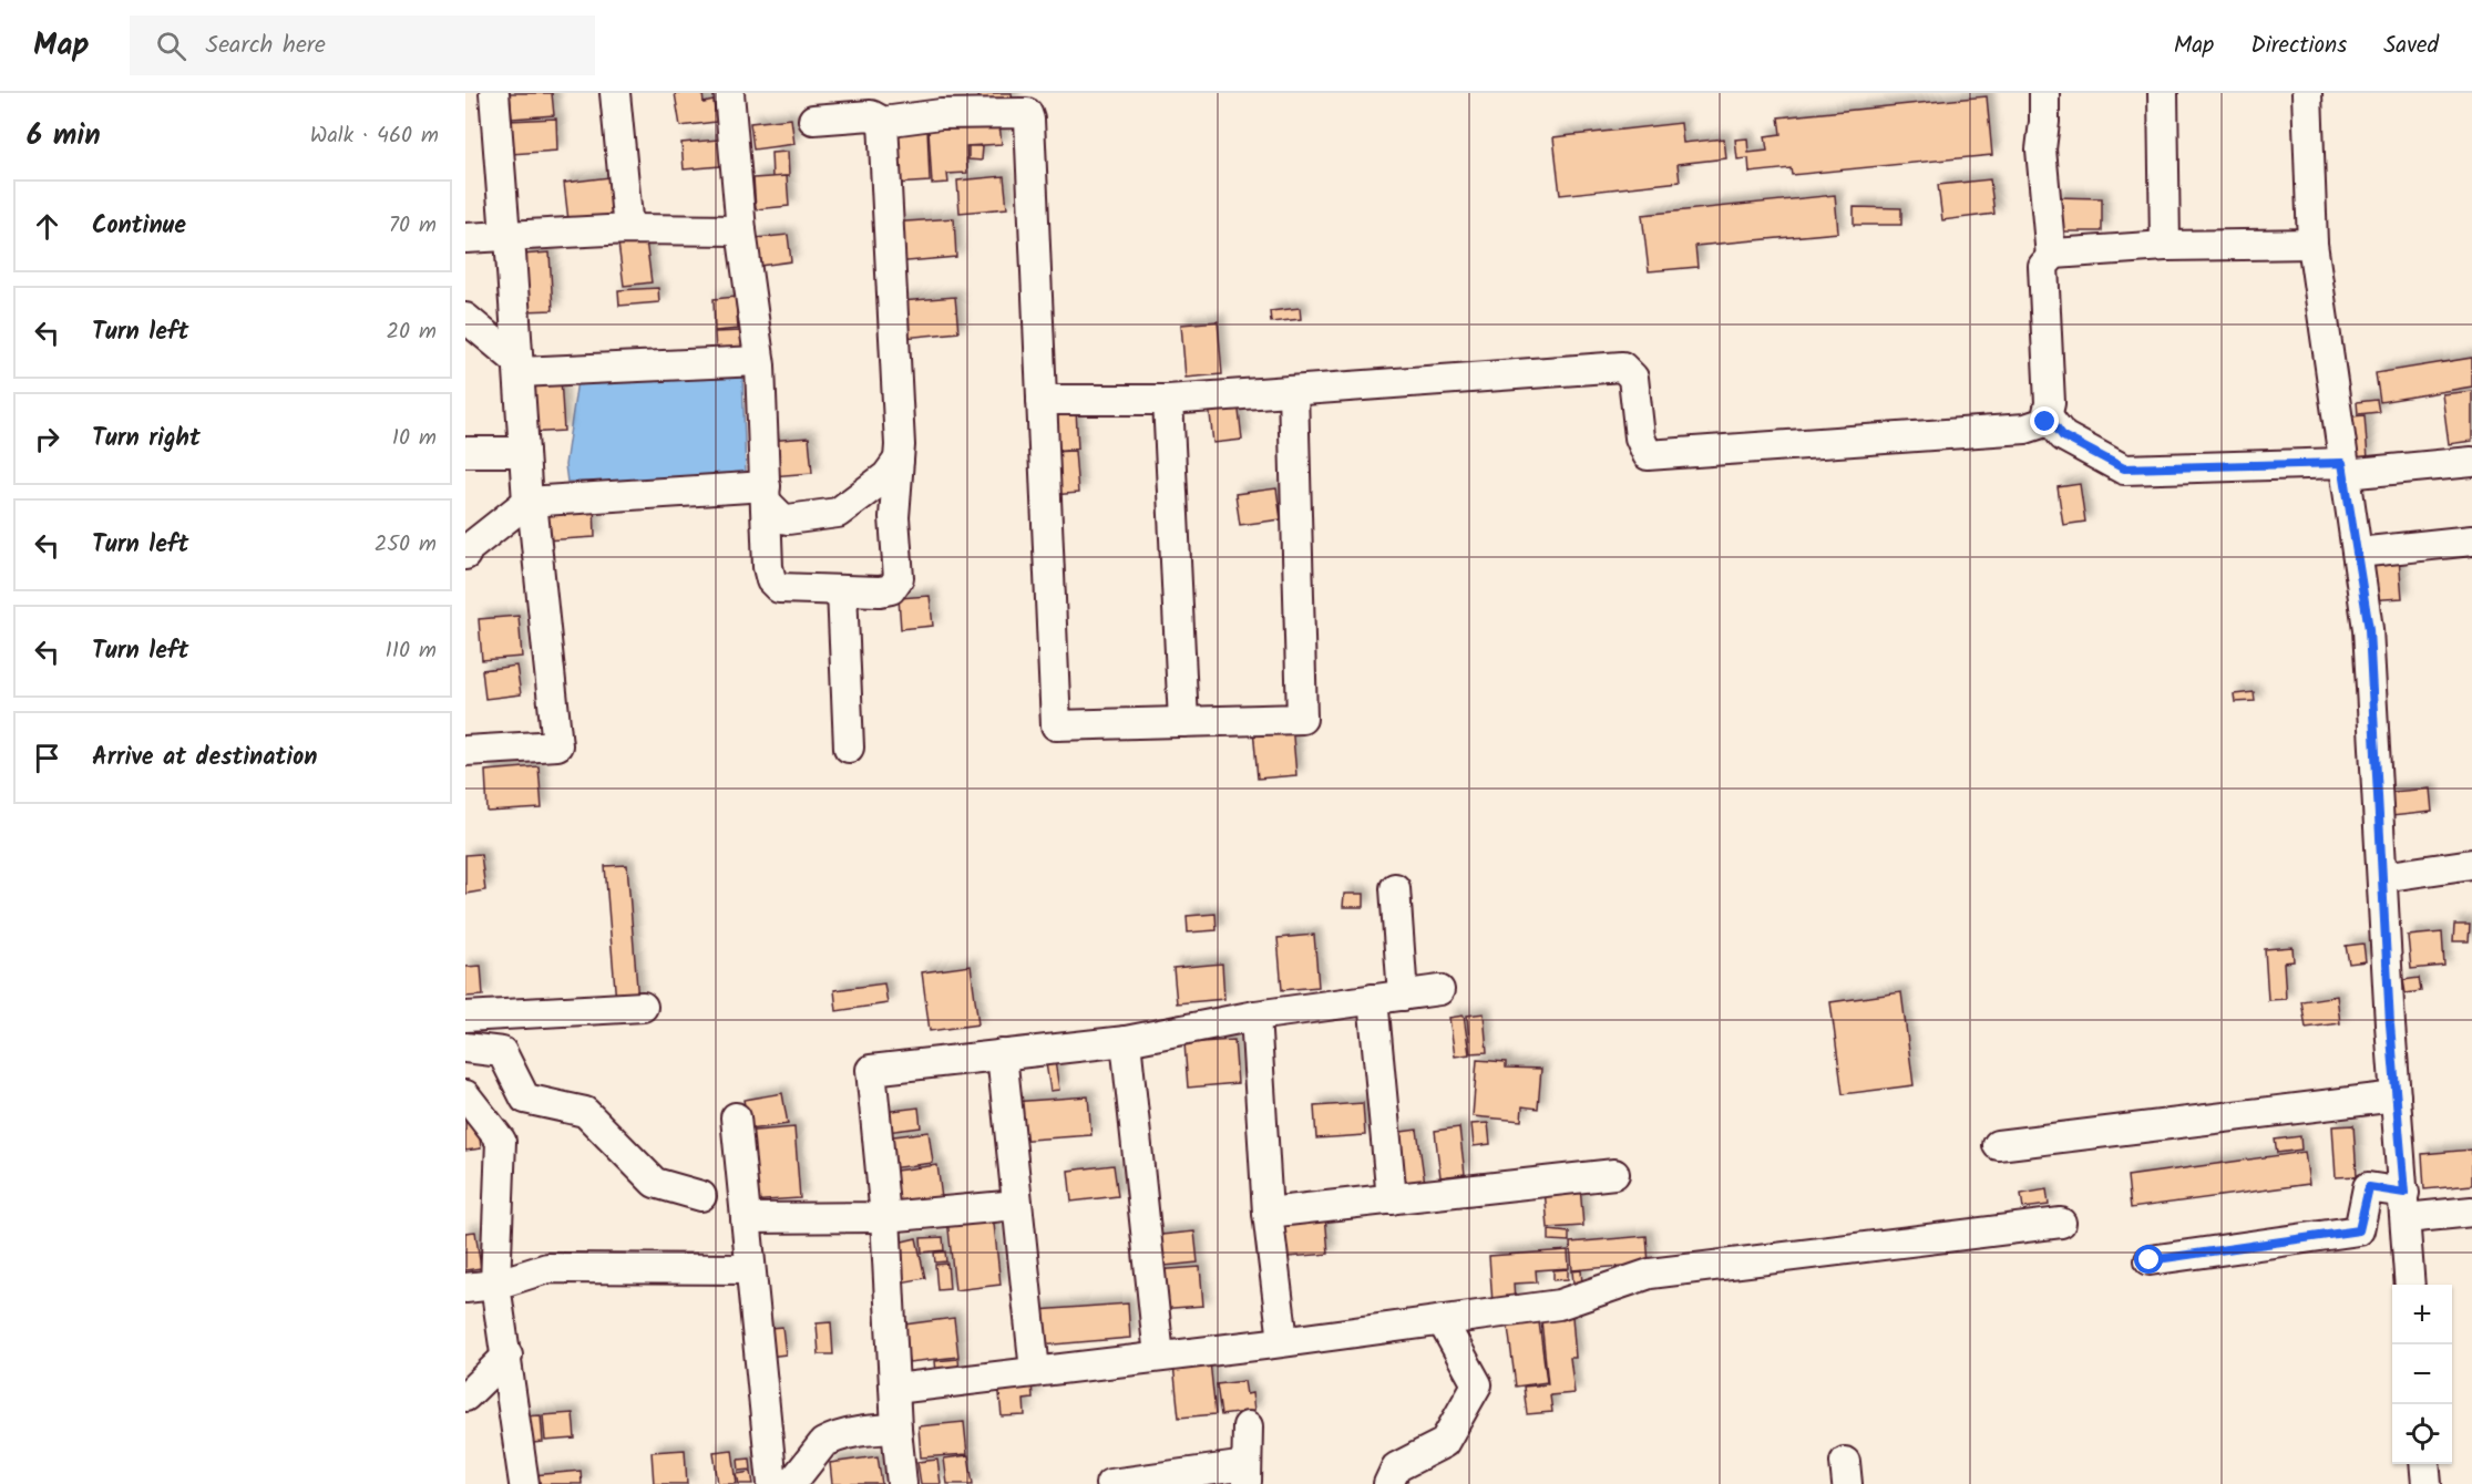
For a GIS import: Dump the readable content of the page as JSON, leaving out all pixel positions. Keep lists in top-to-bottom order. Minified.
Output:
{"page":{"header":"Map","search":"Search here","nav":["Map","Directions","Saved"],"heading":["6 min","Walk · 460 m"],"list":[["Continue","70 m"],["Turn left","20 m"],["Turn right","10 m"],["Turn left","250 m"],["Turn left","110 m"],"Arrive at destination"],"map_buttons":["+","−"]}}
